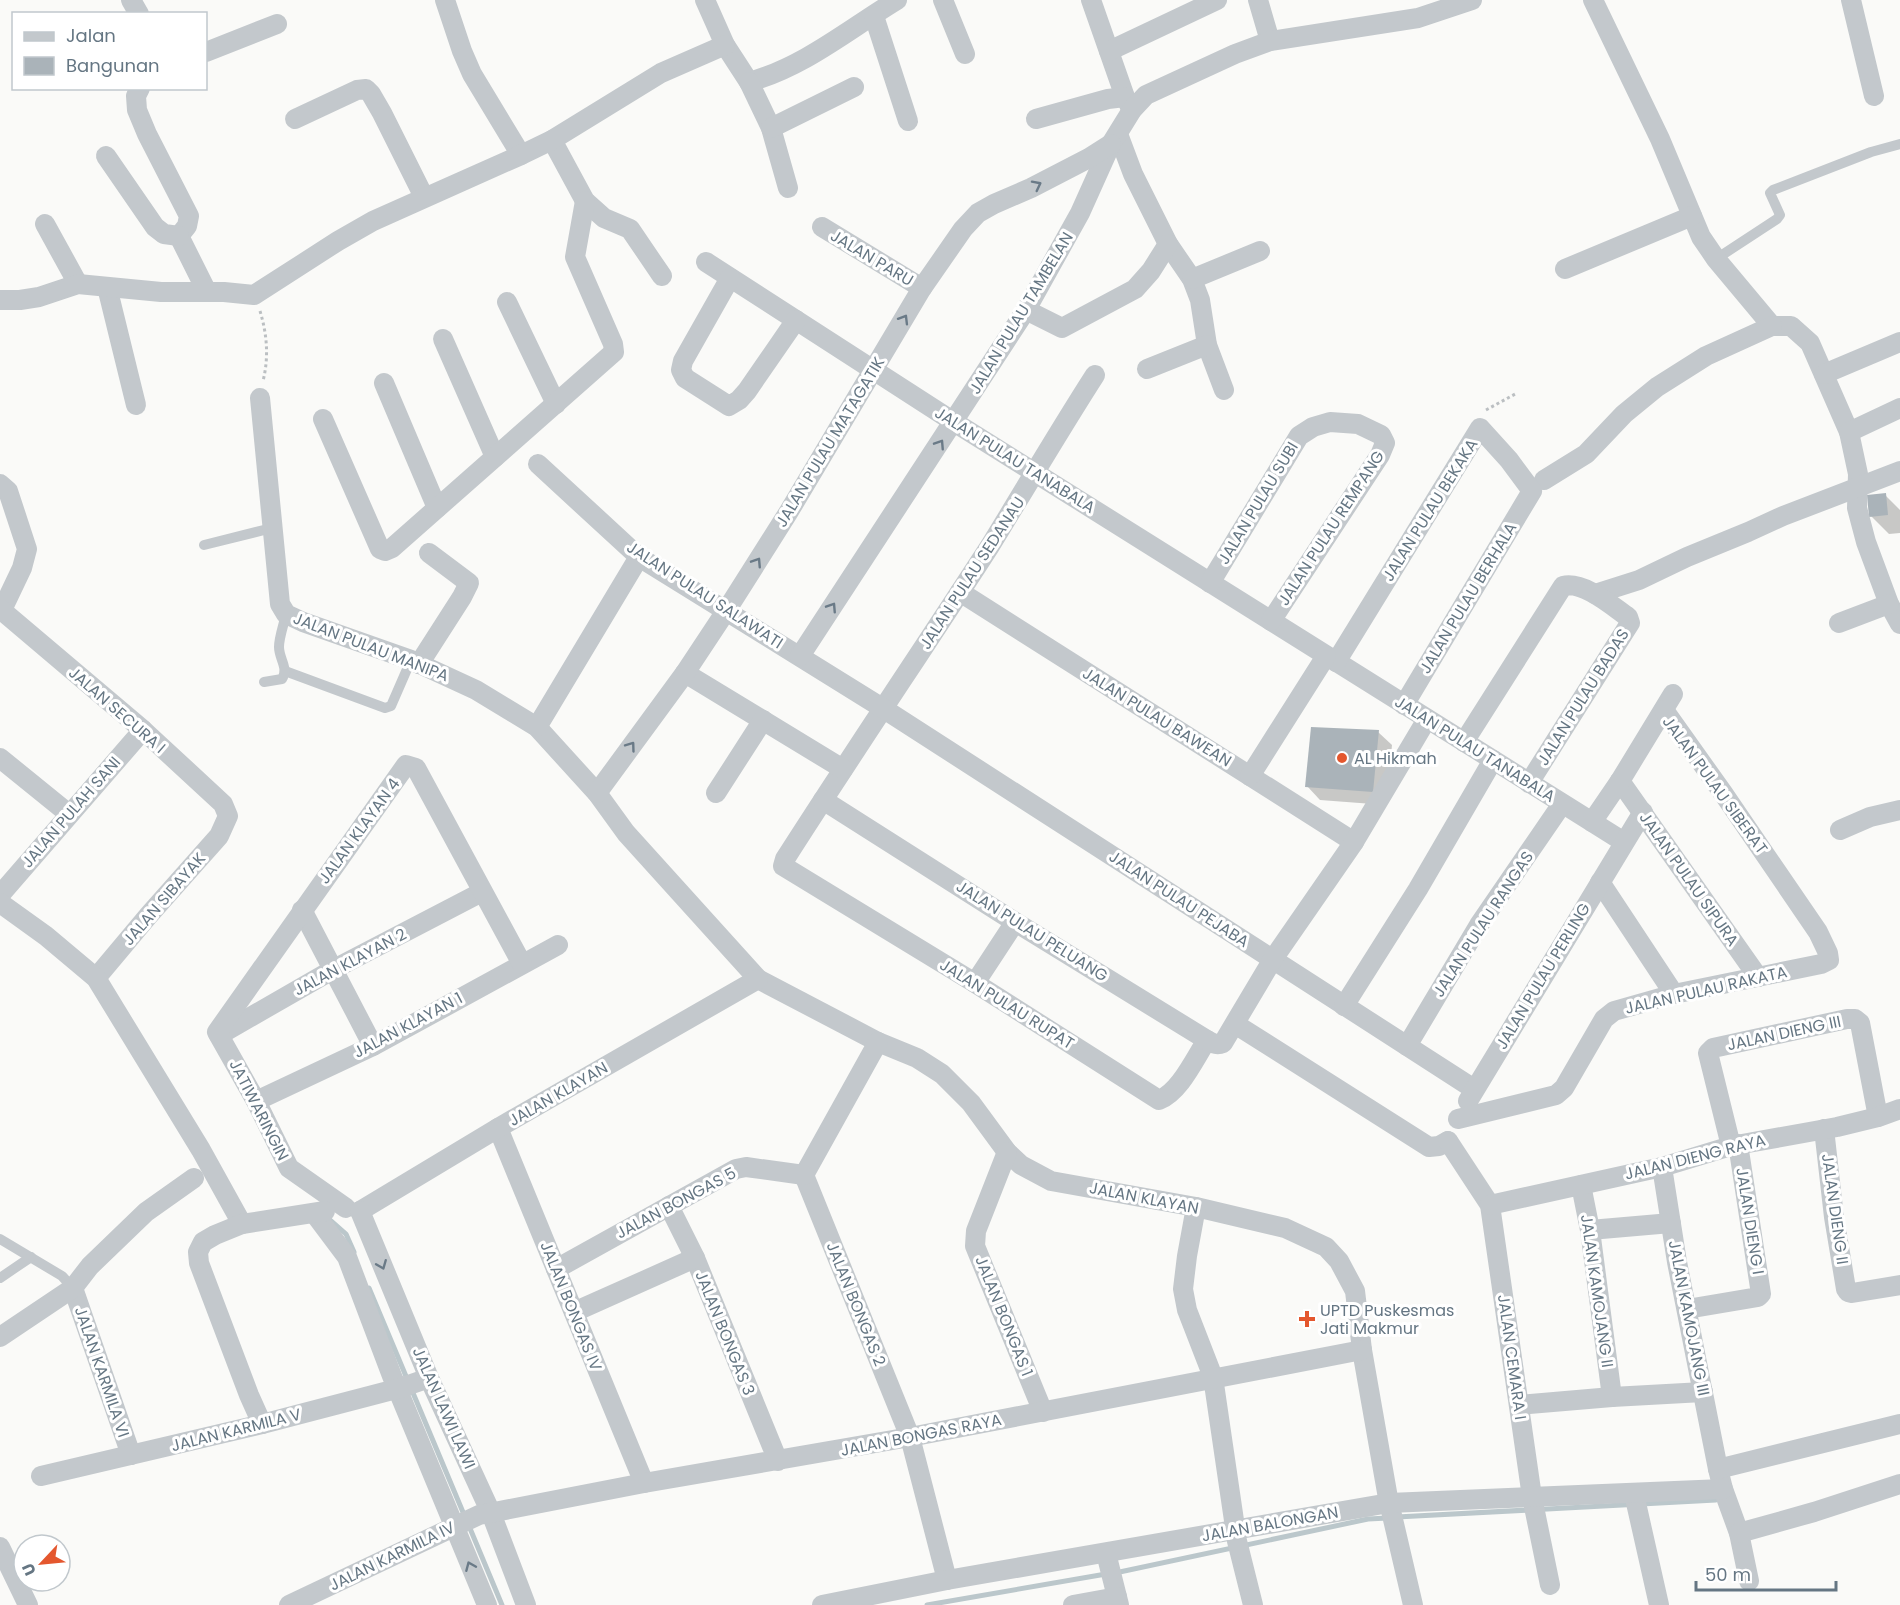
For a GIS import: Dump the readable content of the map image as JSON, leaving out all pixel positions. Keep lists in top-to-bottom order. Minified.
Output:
{"streets":{"street":["JALAN PARU","JALAN PULAU TAMBELAN","JALAN PULAU MATAGATIK","JALAN PULAU TANABALA","JALAN PULAU SUBI","JALAN PULAU BEKAKA","JALAN PULAU REMPANG","JALAN PULAU SEDANAU","JALAN PULAU SALAWATI","JALAN PULAU BERHALA","JALAN PULAU MANIPA","JALAN PULAU BADAS","JALAN SECURA I","JALAN PULAU BAWEAN","JALAN PULAU SIBERAT","JALAN PULAH SANI","JALAN KLAYAN 4","JALAN PULAU SIPURA","JALAN SIBAYAK","JALAN PULAU PEJABA","JALAN PULAU RANGAS","JALAN PULAU PELUANG","JALAN KLAYAN 2","JALAN PULAU PERLING","JALAN PULAU RAKATA","JALAN PULAU RUPAT","JALAN KLAYAN 1","JALAN DIENG III","JALAN KLAYAN","JATIWARINGIN","JALAN DIENG RAYA","JALAN BONGAS 5","JALAN DIENG II","JALAN DIENG I","JALAN KAMOJANG II","JALAN BONGAS 2","JALAN BONGAS IV","JALAN BONGAS 1","JALAN KAMOJANG III","JALAN BONGAS 3","JALAN CEMARA I","JALAN KARMILA VI","JALAN LAWI LAWI","JALAN KARMILA V","JALAN BONGAS RAYA","JALAN BALONGAN","JALAN KARMILA IV"]},"crossings":[["JALAN PARU","JALAN PULAU MATAGATIK"],["JALAN PULAU TAMBELAN","JALAN PULAU MATAGATIK"],["JALAN PULAU TAMBELAN","JALAN PULAU TANABALA"],["JALAN PULAU TAMBELAN","JALAN PULAU SALAWATI"],["JALAN PULAU MATAGATIK","JALAN PULAU TANABALA"],["JALAN PULAU MATAGATIK","JALAN PULAU SALAWATI"],["JALAN PULAU MATAGATIK","JALAN PULAU MANIPA"],["JALAN PULAU MATAGATIK","JALAN KLAYAN"],["JALAN PULAU TANABALA","JALAN PULAU SUBI"],["JALAN PULAU TANABALA","JALAN PULAU BEKAKA"],["JALAN PULAU TANABALA","JALAN PULAU REMPANG"],["JALAN PULAU TANABALA","JALAN PULAU SEDANAU"],["JALAN PULAU TANABALA","JALAN PULAU BERHALA"],["JALAN PULAU TANABALA","JALAN PULAU BADAS"],["JALAN PULAU TANABALA","JALAN PULAU SIBERAT"],["JALAN PULAU TANABALA","JALAN PULAU RANGAS"],["JALAN PULAU TANABALA","JALAN PULAU PERLING"],["JALAN PULAU SUBI","JALAN PULAU REMPANG"],["JALAN PULAU BEKAKA","JALAN PULAU BERHALA"],["JALAN PULAU SEDANAU","JALAN PULAU SALAWATI"],["JALAN PULAU SEDANAU","JALAN PULAU BAWEAN"],["JALAN PULAU SEDANAU","JALAN PULAU PEJABA"],["JALAN PULAU SEDANAU","JALAN PULAU PELUANG"],["JALAN PULAU SEDANAU","JALAN PULAU RUPAT"],["JALAN PULAU SALAWATI","JALAN PULAU PEJABA"],["JALAN PULAU MANIPA","JALAN KLAYAN"],["JALAN SECURA I","JALAN PULAH SANI"],["JALAN SECURA I","JALAN SIBAYAK"],["JALAN PULAU SIBERAT","JALAN PULAU SIPURA"],["JALAN PULAU SIBERAT","JALAN PULAU RAKATA"],["JALAN KLAYAN 4","JALAN KLAYAN 2"],["JALAN KLAYAN 4","JALAN KLAYAN 1"],["JALAN KLAYAN 4","JATIWARINGIN"],["JALAN PULAU SIPURA","JALAN PULAU PERLING"],["JALAN PULAU SIPURA","JALAN PULAU RAKATA"],["JALAN PULAU PEJABA","JALAN PULAU RANGAS"],["JALAN PULAU PEJABA","JALAN PULAU PERLING"],["JALAN PULAU PELUANG","JALAN PULAU RUPAT"],["JALAN KLAYAN 2","JATIWARINGIN"],["JALAN PULAU PERLING","JALAN PULAU RAKATA"],["JALAN PULAU PERLING","JALAN CEMARA I"],["JALAN KLAYAN 1","JATIWARINGIN"],["JALAN DIENG III","JALAN DIENG RAYA"],["JALAN DIENG III","JALAN DIENG I"],["JALAN KLAYAN","JATIWARINGIN"],["JALAN KLAYAN","JALAN BONGAS IV"],["JALAN KLAYAN","JALAN BONGAS 1"],["JALAN KLAYAN","JALAN LAWI LAWI"],["JALAN KLAYAN","JALAN BONGAS RAYA"],["JALAN KLAYAN","JALAN BALONGAN"],["JATIWARINGIN","JALAN LAWI LAWI"],["JALAN DIENG RAYA","JALAN DIENG II"],["JALAN DIENG RAYA","JALAN DIENG I"],["JALAN DIENG RAYA","JALAN KAMOJANG II"],["JALAN DIENG RAYA","JALAN KAMOJANG III"],["JALAN DIENG RAYA","JALAN CEMARA I"],["JALAN BONGAS 5","JALAN BONGAS 2"],["JALAN BONGAS 5","JALAN BONGAS IV"],["JALAN BONGAS 5","JALAN BONGAS 3"],["JALAN DIENG I","JALAN KAMOJANG III"],["JALAN BONGAS 2","JALAN BONGAS RAYA"],["JALAN BONGAS 2","JALAN BALONGAN"],["JALAN BONGAS IV","JALAN BONGAS RAYA"],["JALAN BONGAS 1","JALAN BONGAS RAYA"],["JALAN KAMOJANG III","JALAN BALONGAN"],["JALAN BONGAS 3","JALAN BONGAS RAYA"],["JALAN CEMARA I","JALAN BALONGAN"],["JALAN KARMILA VI","JALAN KARMILA V"],["JALAN LAWI LAWI","JALAN KARMILA V"],["JALAN LAWI LAWI","JALAN BONGAS RAYA"],["JALAN LAWI LAWI","JALAN KARMILA IV"],["JALAN BONGAS RAYA","JALAN KARMILA IV"]],"one_way":["JALAN PULAU TAMBELAN","JALAN PULAU MATAGATIK"],"places":{"other":["AL Hikmah"],"health":["UPTD Puskesmas Jati Makmur"]},"legend":["Jalan","Bangunan"],"scale_bar":"50 m","north":"bottom left"}
